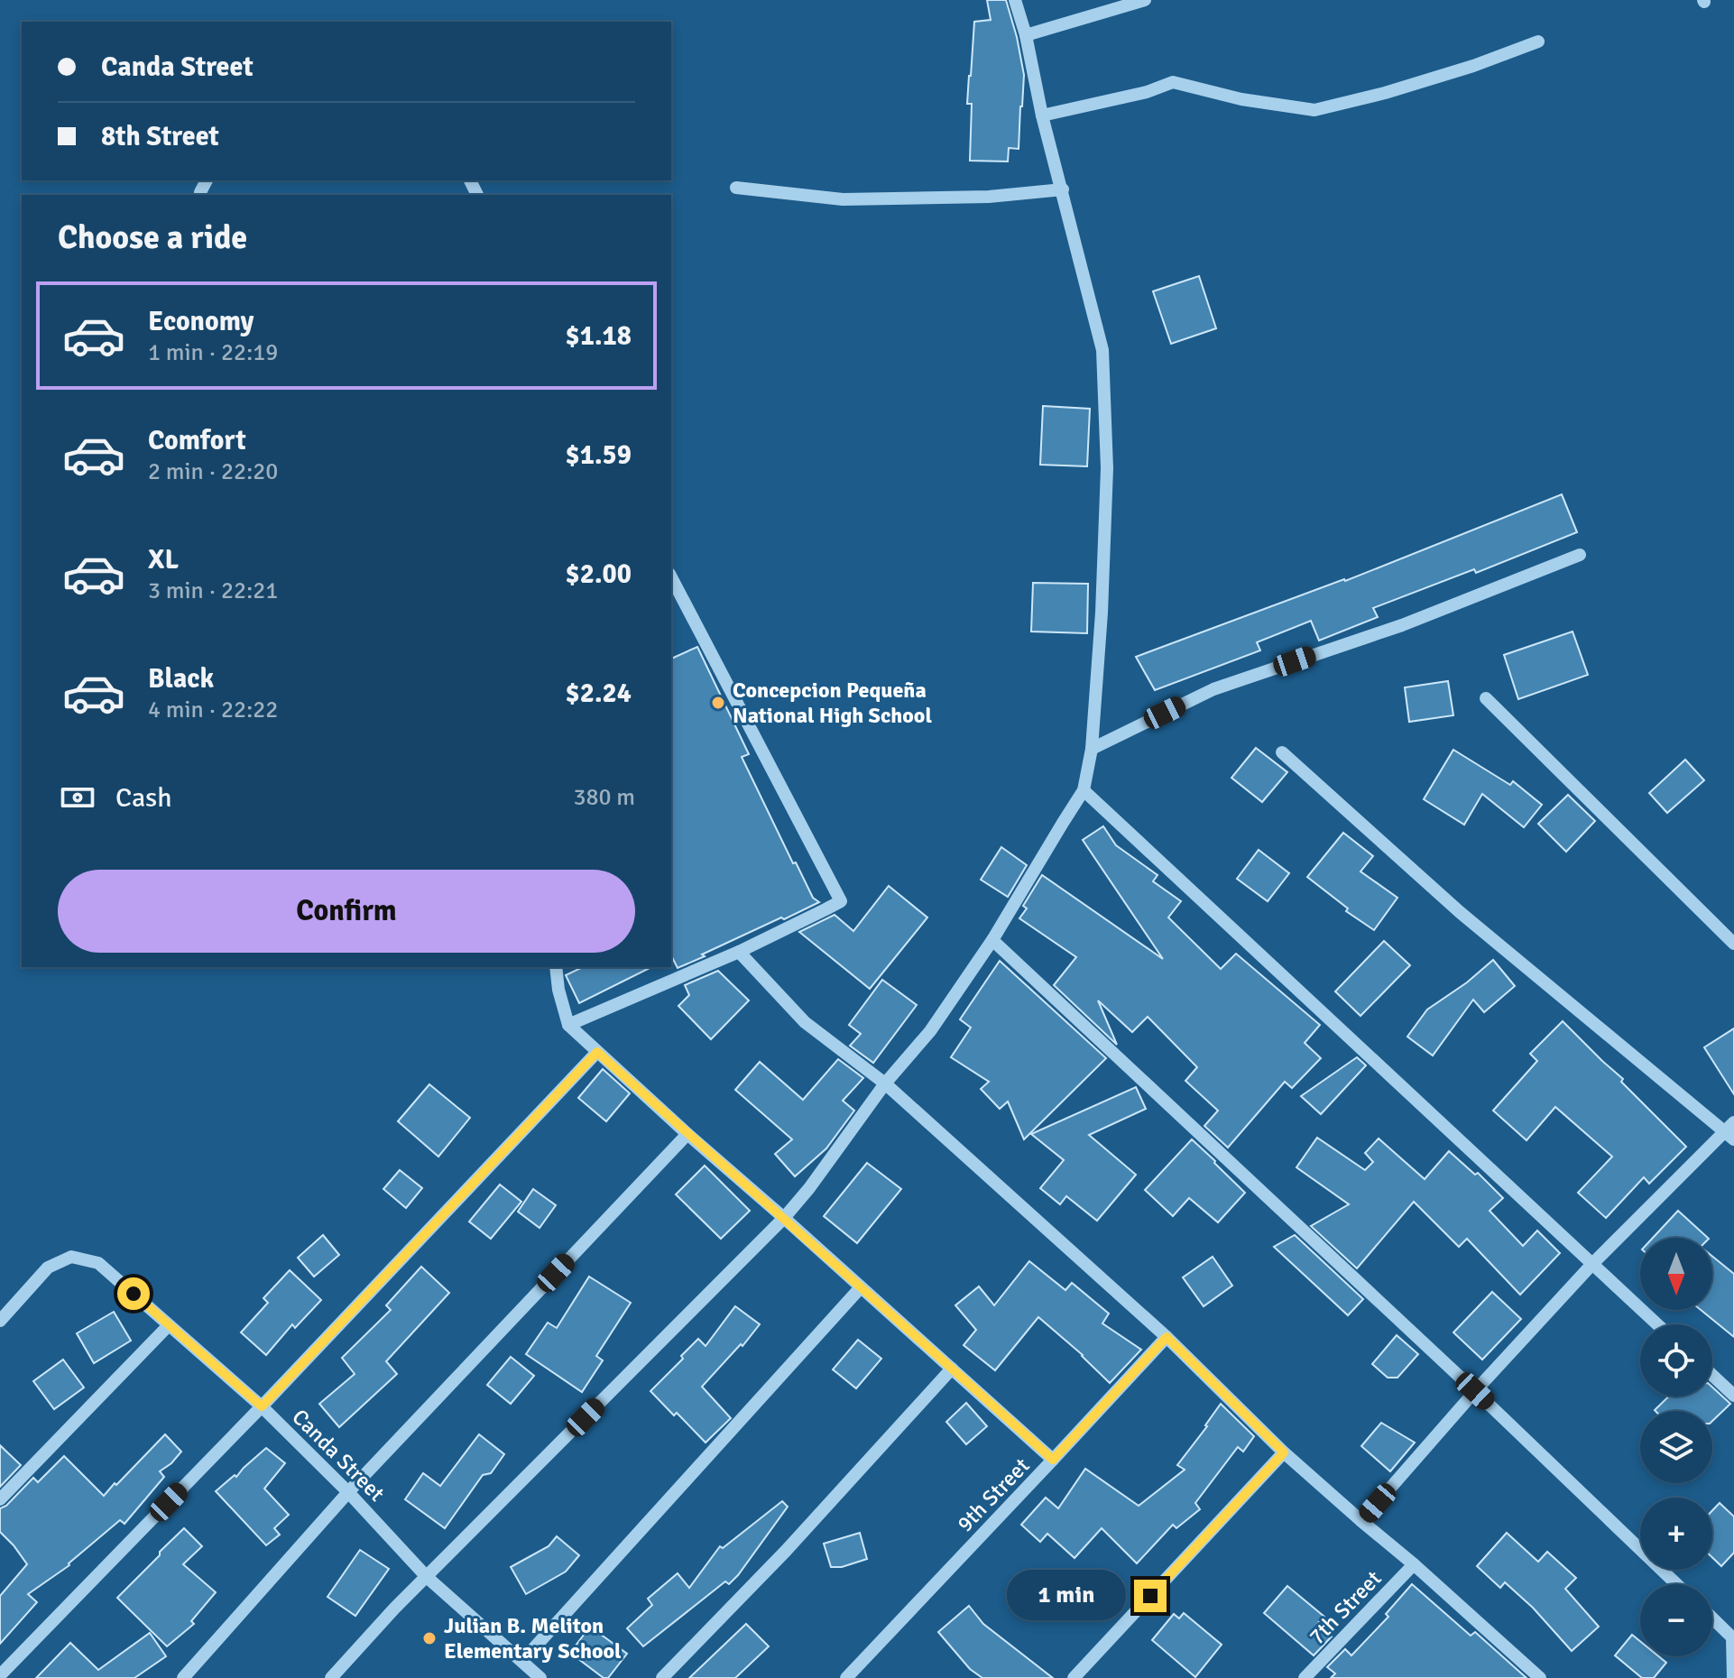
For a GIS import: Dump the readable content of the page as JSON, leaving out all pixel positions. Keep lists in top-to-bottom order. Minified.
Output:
{"streets":{"street":["Canda Street","9th Street","7th Street"]},"places":["Concepcion Pequeña National High School","Julian B. Meliton Elementary School"],"north":"bottom","page":{"banner":["Canda Street","8th Street"],"heading":"Choose a ride","list":[{"name":"Economy","note":"1 min · 22:19","value":"$1.18"},{"name":"Comfort","note":"2 min · 22:20","value":"$1.59"},{"name":"XL","note":"3 min · 22:21","value":"$2.00"},{"name":"Black","note":"4 min · 22:22","value":"$2.24"}],"pay":["Cash","380 m"],"buttons":"Confirm","map_buttons":["+","−"],"bubble":"1 min"}}
